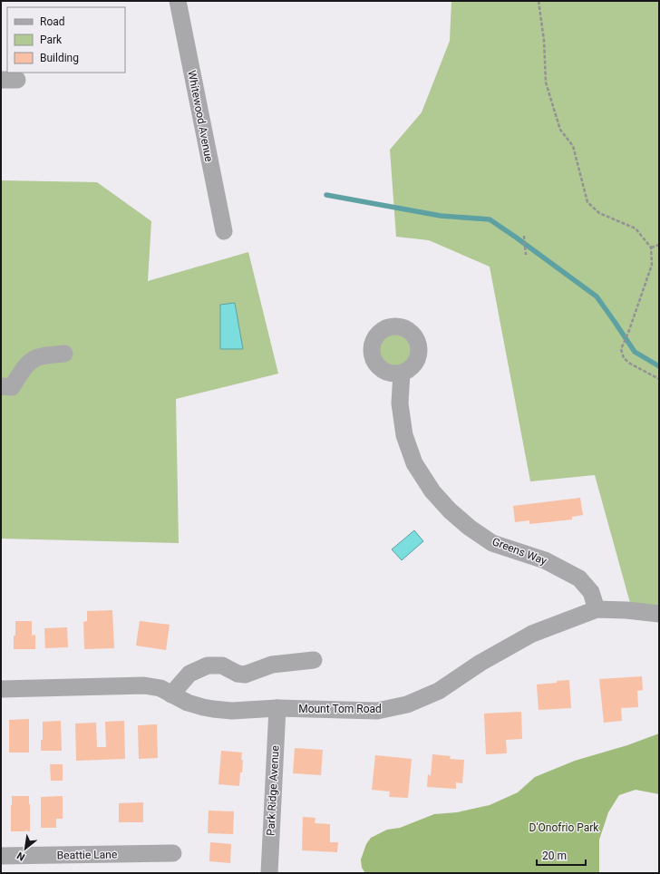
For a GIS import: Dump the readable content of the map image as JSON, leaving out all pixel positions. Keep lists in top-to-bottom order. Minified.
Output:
{"streets":{"street":["Whitewood Avenue","Greens Way","Mount Tom Road","Park Ridge Avenue","Beattie Lane"]},"crossings":[["Greens Way","Mount Tom Road"],["Mount Tom Road","Park Ridge Avenue"]],"parks":["D'Onofrio Park"],"legend":["Road","Park","Building"],"scale_bar":"20 m","north":"bottom left"}
